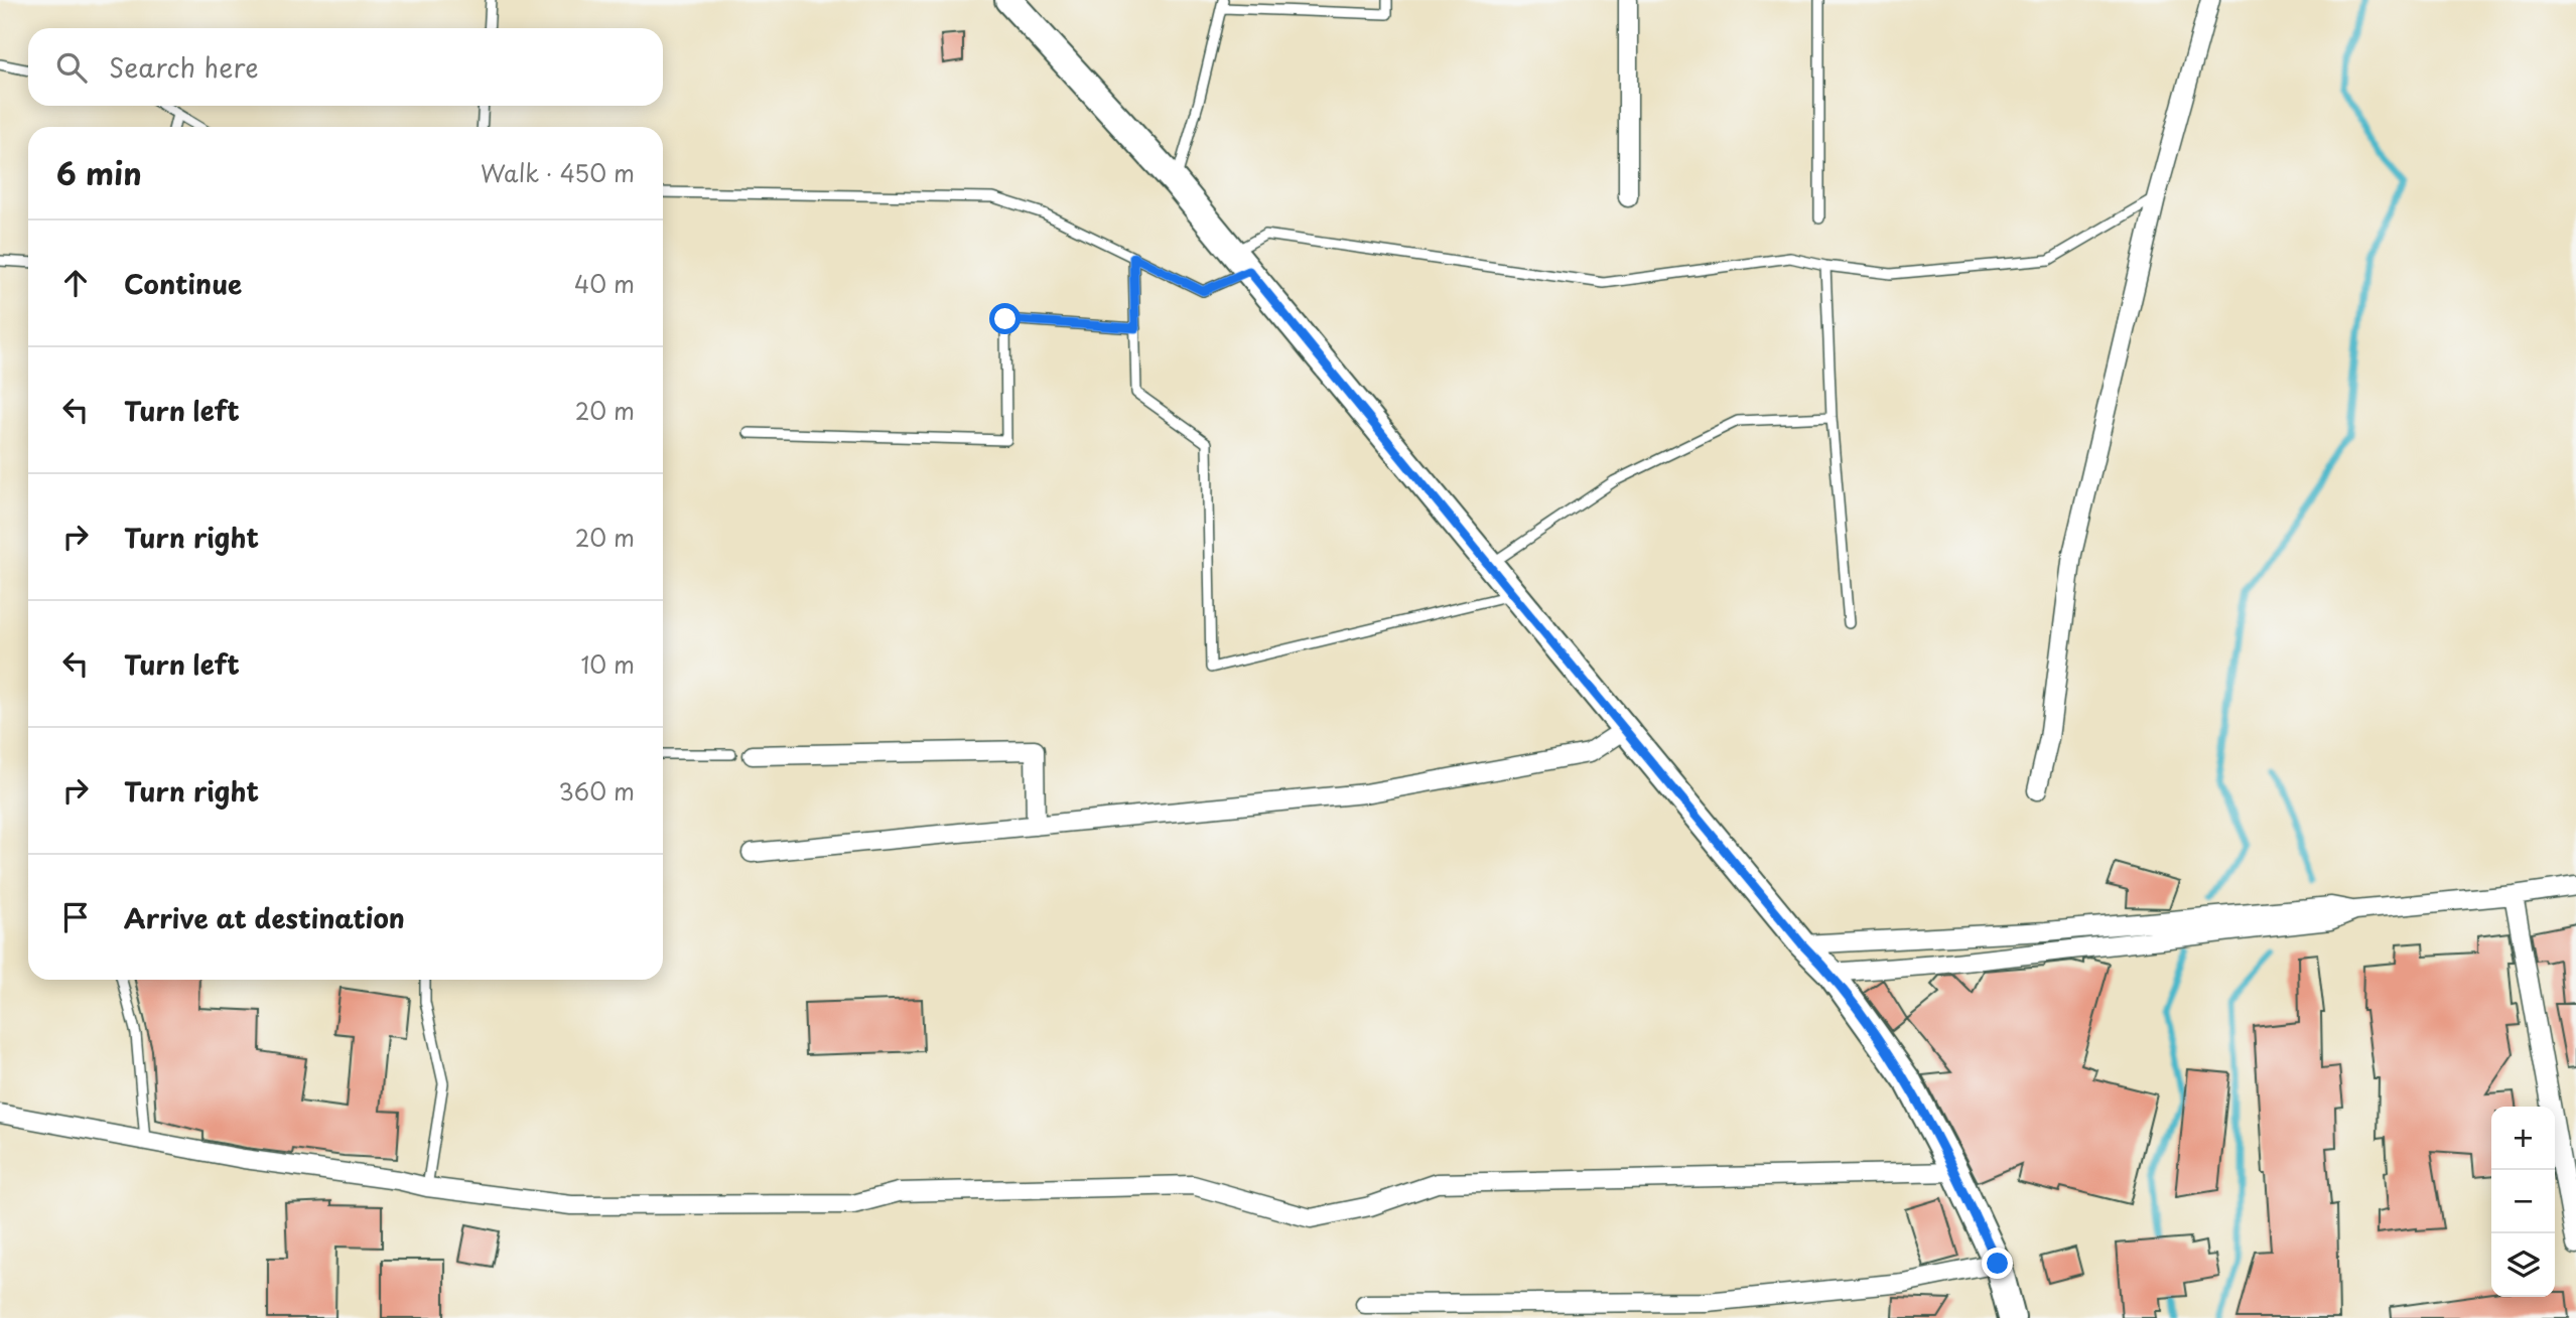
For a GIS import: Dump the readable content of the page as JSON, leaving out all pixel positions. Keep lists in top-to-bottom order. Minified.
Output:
{"page":{"search":"Search here","heading":["6 min","Walk · 450 m"],"list":[["Continue","40 m"],["Turn left","20 m"],["Turn right","20 m"],["Turn left","10 m"],["Turn right","360 m"],"Arrive at destination"],"map_buttons":["+","−"]}}
